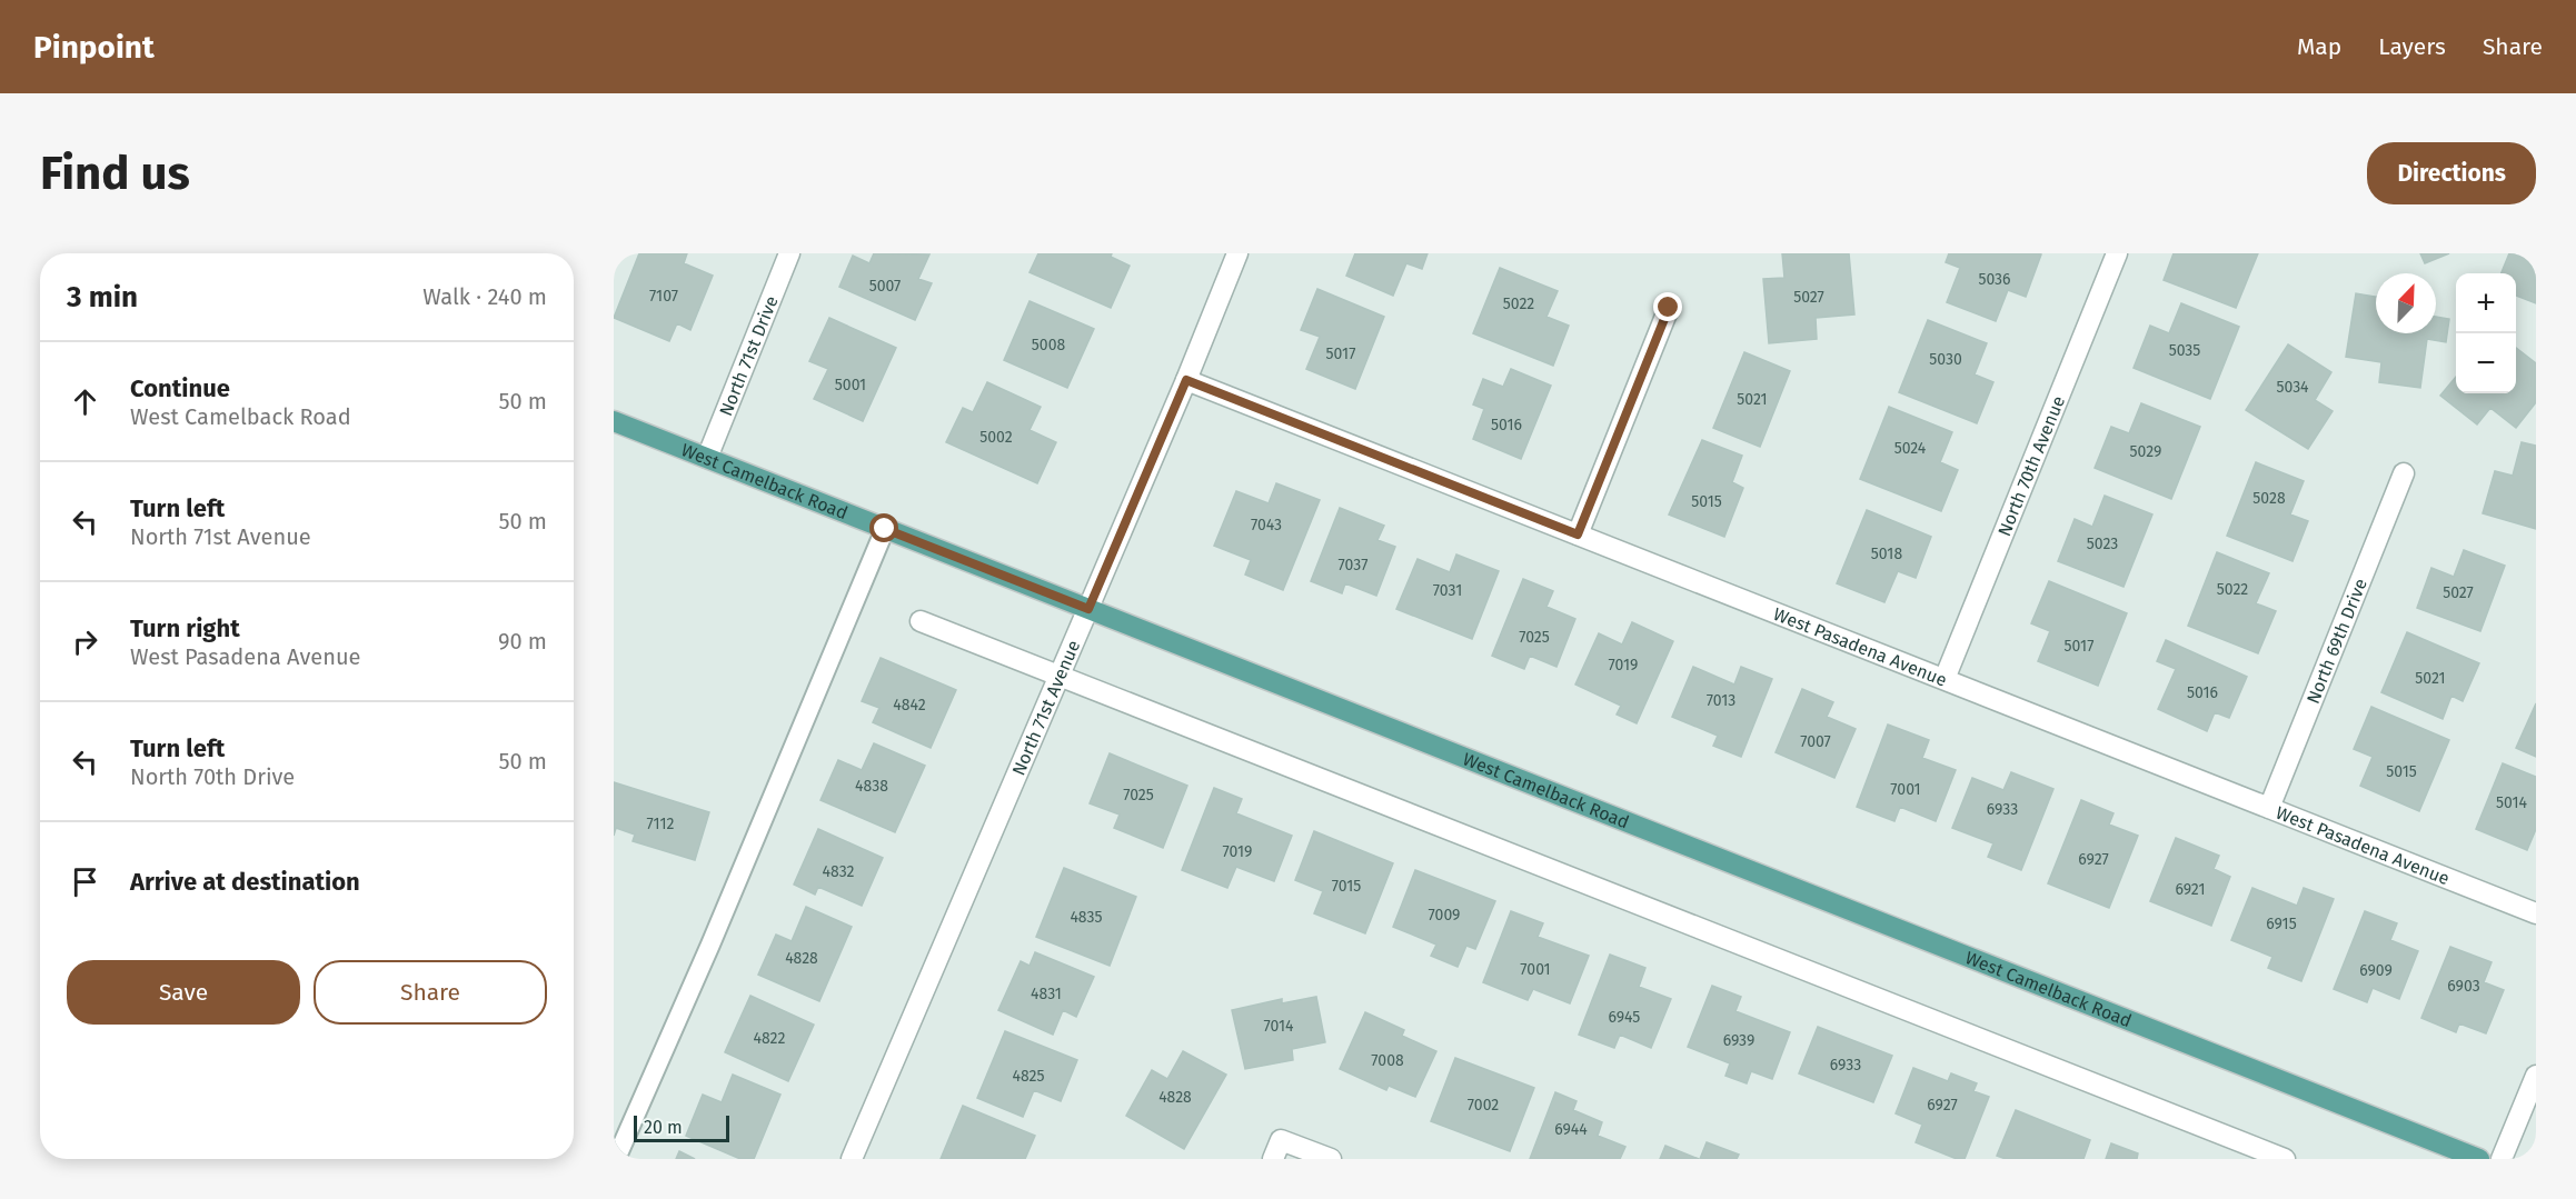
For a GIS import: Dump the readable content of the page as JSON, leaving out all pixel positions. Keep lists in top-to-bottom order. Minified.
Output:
{"streets":{"main road":["West Camelback Road"],"street":["North 71st Drive","North 70th Avenue","North 69th Drive","West Pasadena Avenue","North 71st Avenue"]},"crossings":[["North 71st Drive","West Camelback Road"],["North 70th Avenue","West Pasadena Avenue"],["West Camelback Road","North 71st Avenue"],["North 69th Drive","West Pasadena Avenue"],["West Pasadena Avenue","North 71st Avenue"]],"house_numbers":["5036","5007","7107","5027","5022","5008","5035","5017","5030","5001","5034","5021","5016","5002","5024","5029","5028","5015","7043","5023","5018","7037","5022","7031","5027","7025","5017","7019","5021","5016","7013","4842","7007","5015","4838","7001","7025","5014","6933","7112","7019","6927","4832","7015","6921","7009","4835","6915","4828","7001","6909","6903","4831","6945","7014","4822","6939","7008","6933","4825","4828","7002","6927","6944"],"scale_bar":"20 m","north":"top right","page":{"header":"Pinpoint","nav":["Map","Layers","Share"],"buttons":["Directions",["Save","Share"]],"title":"Find us","heading":["3 min","Walk · 240 m"],"map_buttons":["+","−"],"list":[["Continue","West Camelback Road","50 m"],["Turn left","North 71st Avenue","50 m"],["Turn right","West Pasadena Avenue","90 m"],["Turn left","North 70th Drive","50 m"],"Arrive at destination"],"scale":"20 m"}}
